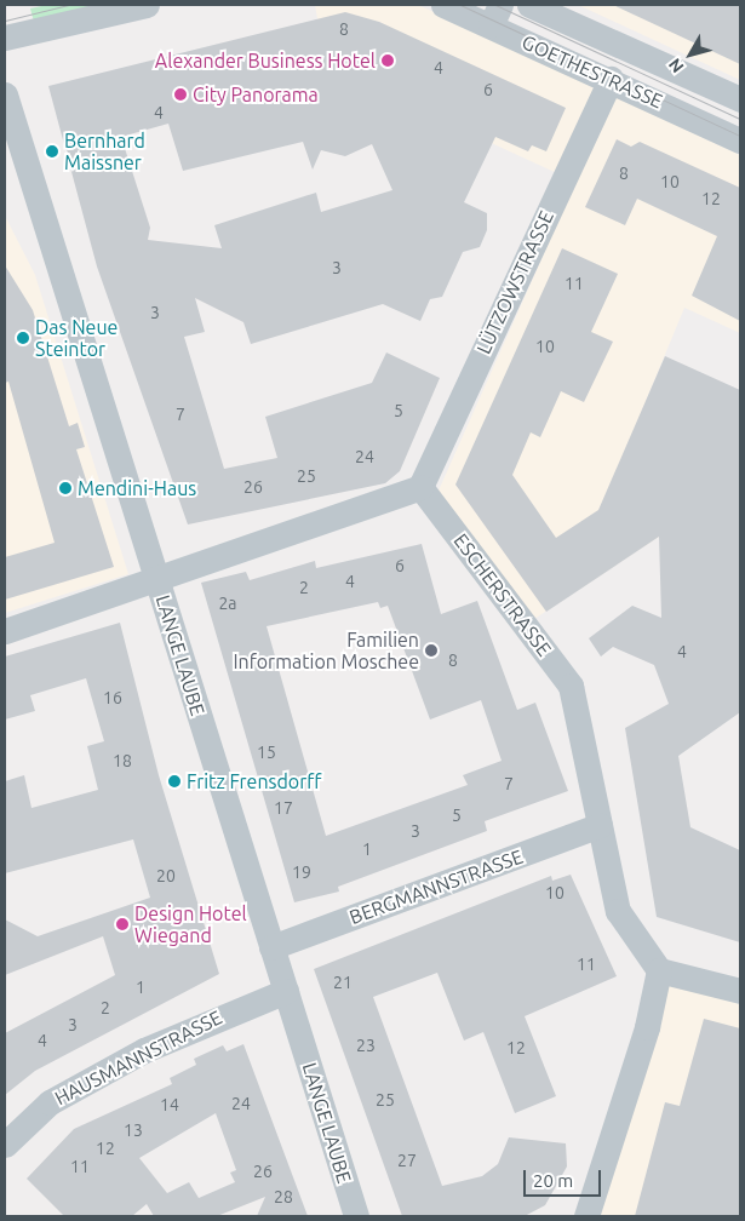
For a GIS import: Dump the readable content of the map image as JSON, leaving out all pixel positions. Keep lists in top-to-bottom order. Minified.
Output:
{"streets":{"street":["GOETHESTRASSE","LÜTZOWSTRASSE","ESCHERSTRASSE","LANGE LAUBE","BERGMANNSTRASSE","HAUSMANNSTRASSE"]},"crossings":[["GOETHESTRASSE","LÜTZOWSTRASSE"],["LÜTZOWSTRASSE","ESCHERSTRASSE"],["ESCHERSTRASSE","BERGMANNSTRASSE"],["LANGE LAUBE","BERGMANNSTRASSE"],["LANGE LAUBE","HAUSMANNSTRASSE"]],"places":["Alexander Business Hotel","City Panorama","Bernhard Maissner","Das Neue Steintor","Mendini-Haus","Familien Information Moschee","Fritz Frensdorff","Design Hotel Wiegand"],"house_numbers":["8","4","6","4","8","10","12","3","11","3","10","5","7","24","25","26","6","4","2","2a","4","8","16","15","18","7","17","5","3","1","19","20","10","11","21","1","2","3","4","23","12","25","24","14","13","12","27","11","26","28"],"scale_bar":"20 m","north":"bottom left"}
